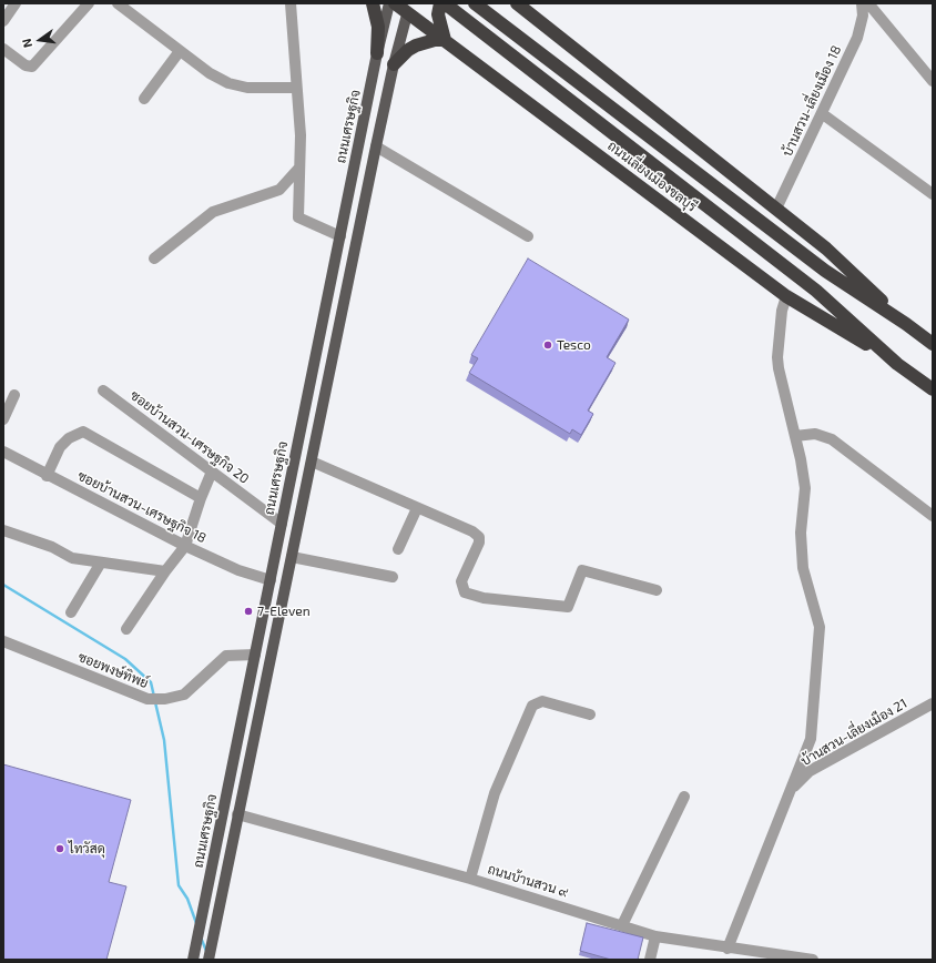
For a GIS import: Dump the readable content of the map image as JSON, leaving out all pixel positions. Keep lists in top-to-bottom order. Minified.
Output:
{"streets":{"highway":["ถนนเลี่ยงเมืองชลบุรี"],"main road":["ถนนเศรษฐกิจ"],"street":["บ้านสวน-เลี่ยงเมือง 18","ซอยบ้านสวน-เศรษฐกิจ 20","ซอยบ้านสวน-เศรษฐกิจ 18","ซอยพงษ์ทิพย์","บ้านสวน-เลี่ยงเมือง 21","ถนนบ้านสวน ๙"]},"crossings":[["ถนนเศรษฐกิจ","ซอยบ้านสวน-เศรษฐกิจ 20"],["ถนนเศรษฐกิจ","ซอยบ้านสวน-เศรษฐกิจ 18"],["ถนนเศรษฐกิจ","ซอยพงษ์ทิพย์"]],"places":["Tesco","7-Eleven","ไทวัสดุ"],"north":"left"}
